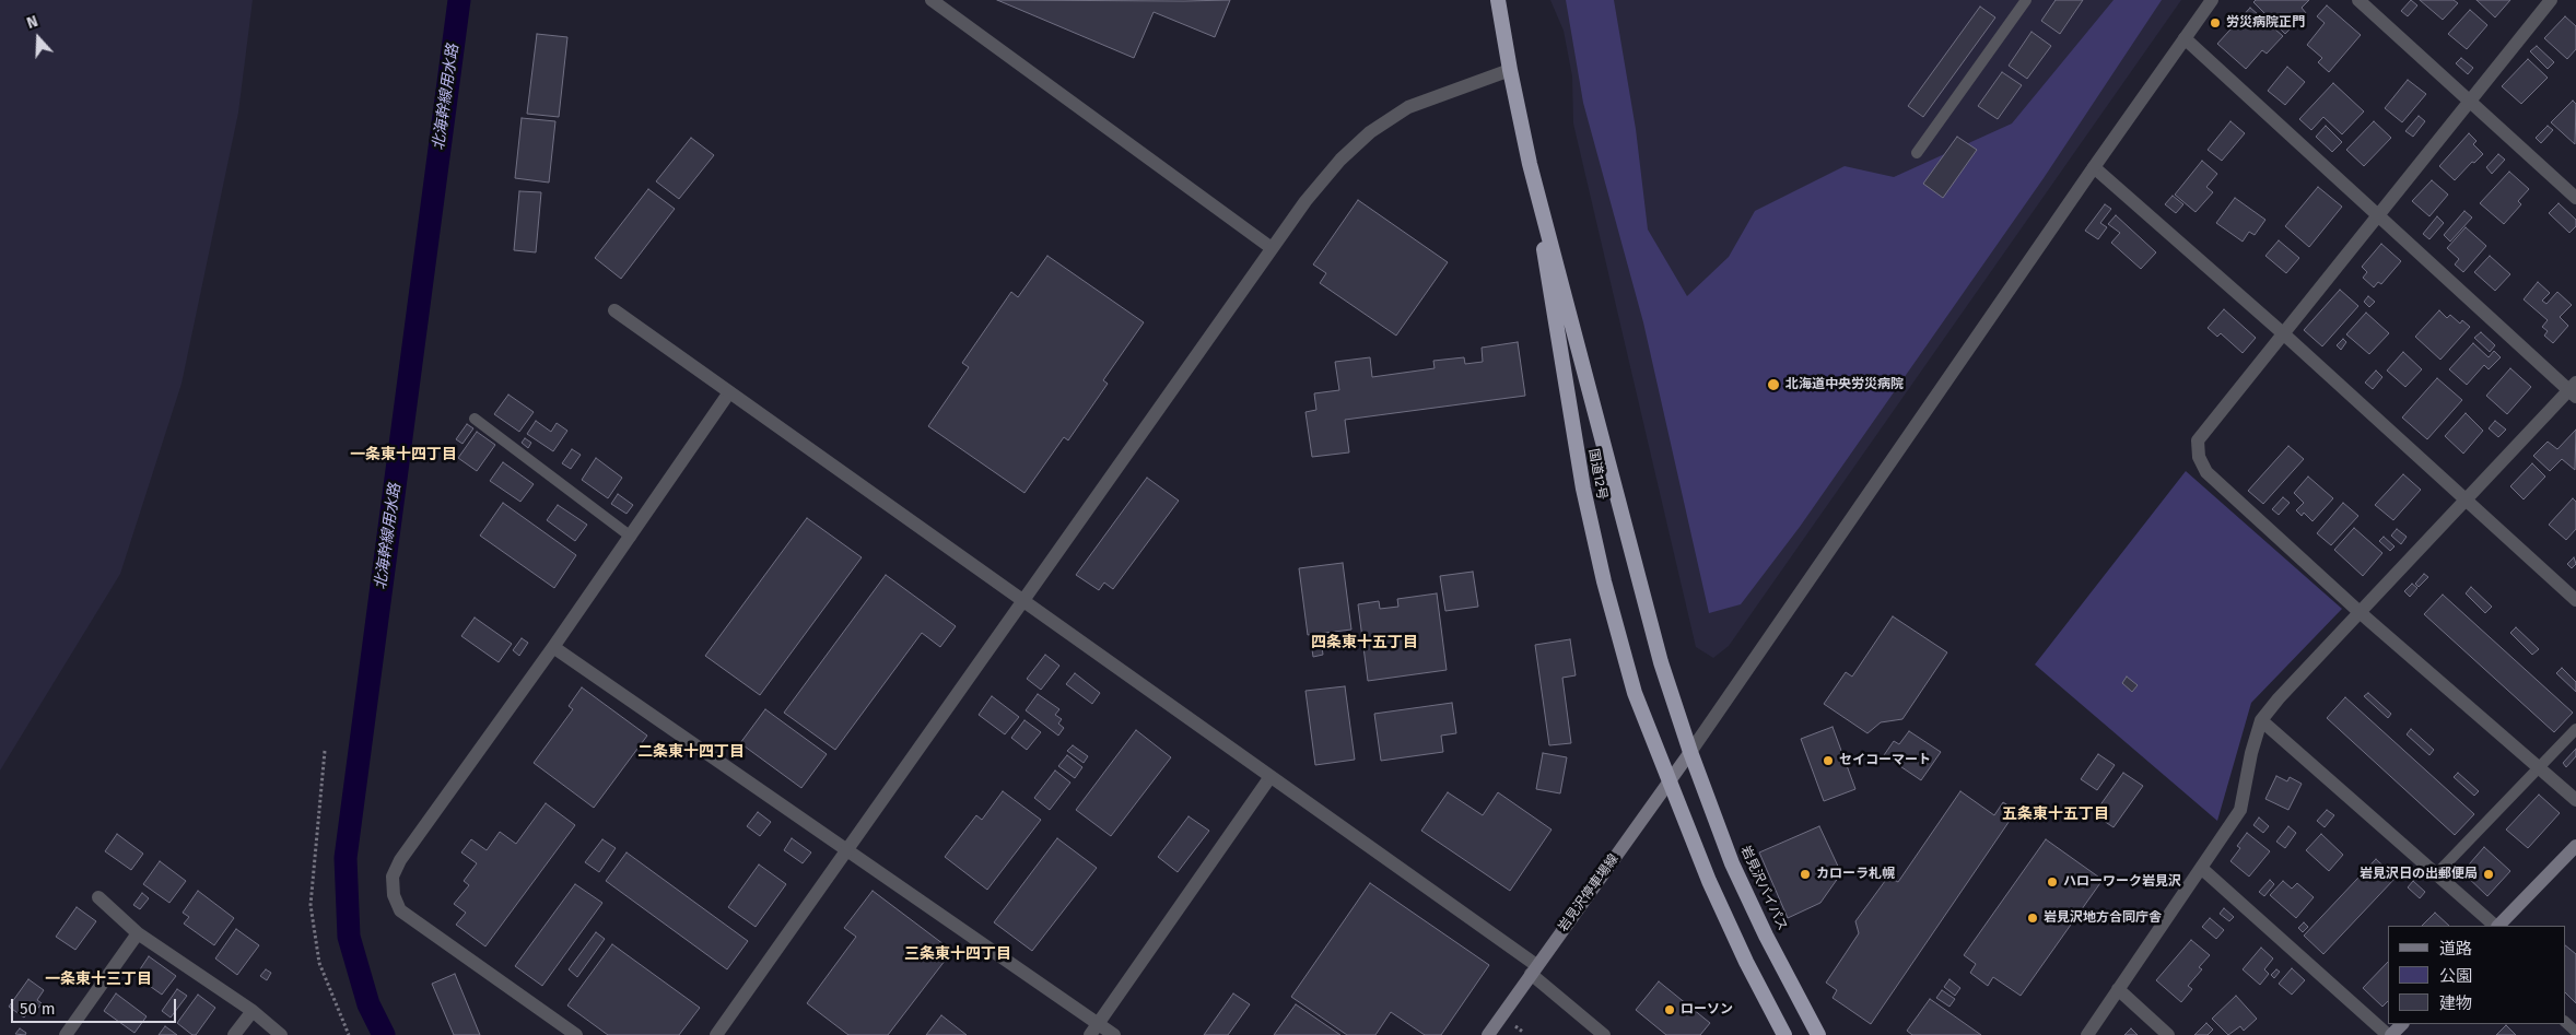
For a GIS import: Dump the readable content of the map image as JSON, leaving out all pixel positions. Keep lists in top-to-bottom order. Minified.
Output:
{"streets":{"highway":["国道12号","岩見沢バイパス"],"main road":["岩見沢停車場線"]},"crossings":[["国道12号","岩見沢バイパス"],["国道12号","岩見沢停車場線"],["岩見沢バイパス","岩見沢停車場線"]],"districts":["一条東十四丁目","四条東十五丁目","二条東十四丁目","五条東十五丁目","三条東十四丁目","一条東十三丁目"],"water":["北海幹線用水路"],"places":["労災病院正門","北海道中央労災病院","セイコーマート","カローラ札幌","岩見沢日の出郵便局","ハローワーク岩見沢","岩見沢地方合同庁舎","ローソン"],"legend":["道路","公園","建物"],"scale_bar":"50 m","north":"top"}
